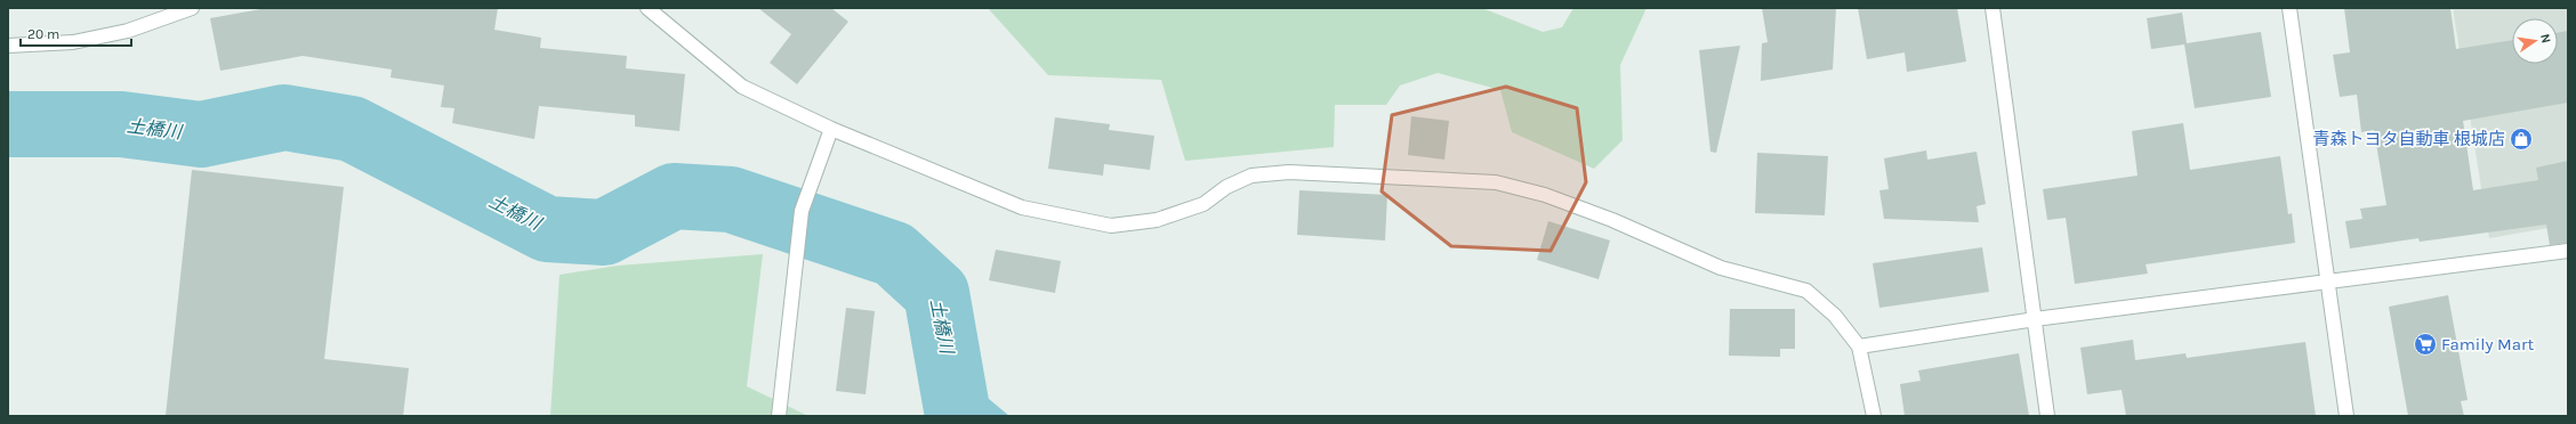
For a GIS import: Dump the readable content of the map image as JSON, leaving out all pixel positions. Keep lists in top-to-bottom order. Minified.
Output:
{"water":["土橋川"],"places":{"shop":["青森トヨタ自動車 根城店"],"supermarket":["Family Mart"]},"scale_bar":"20 m","north":"right"}
